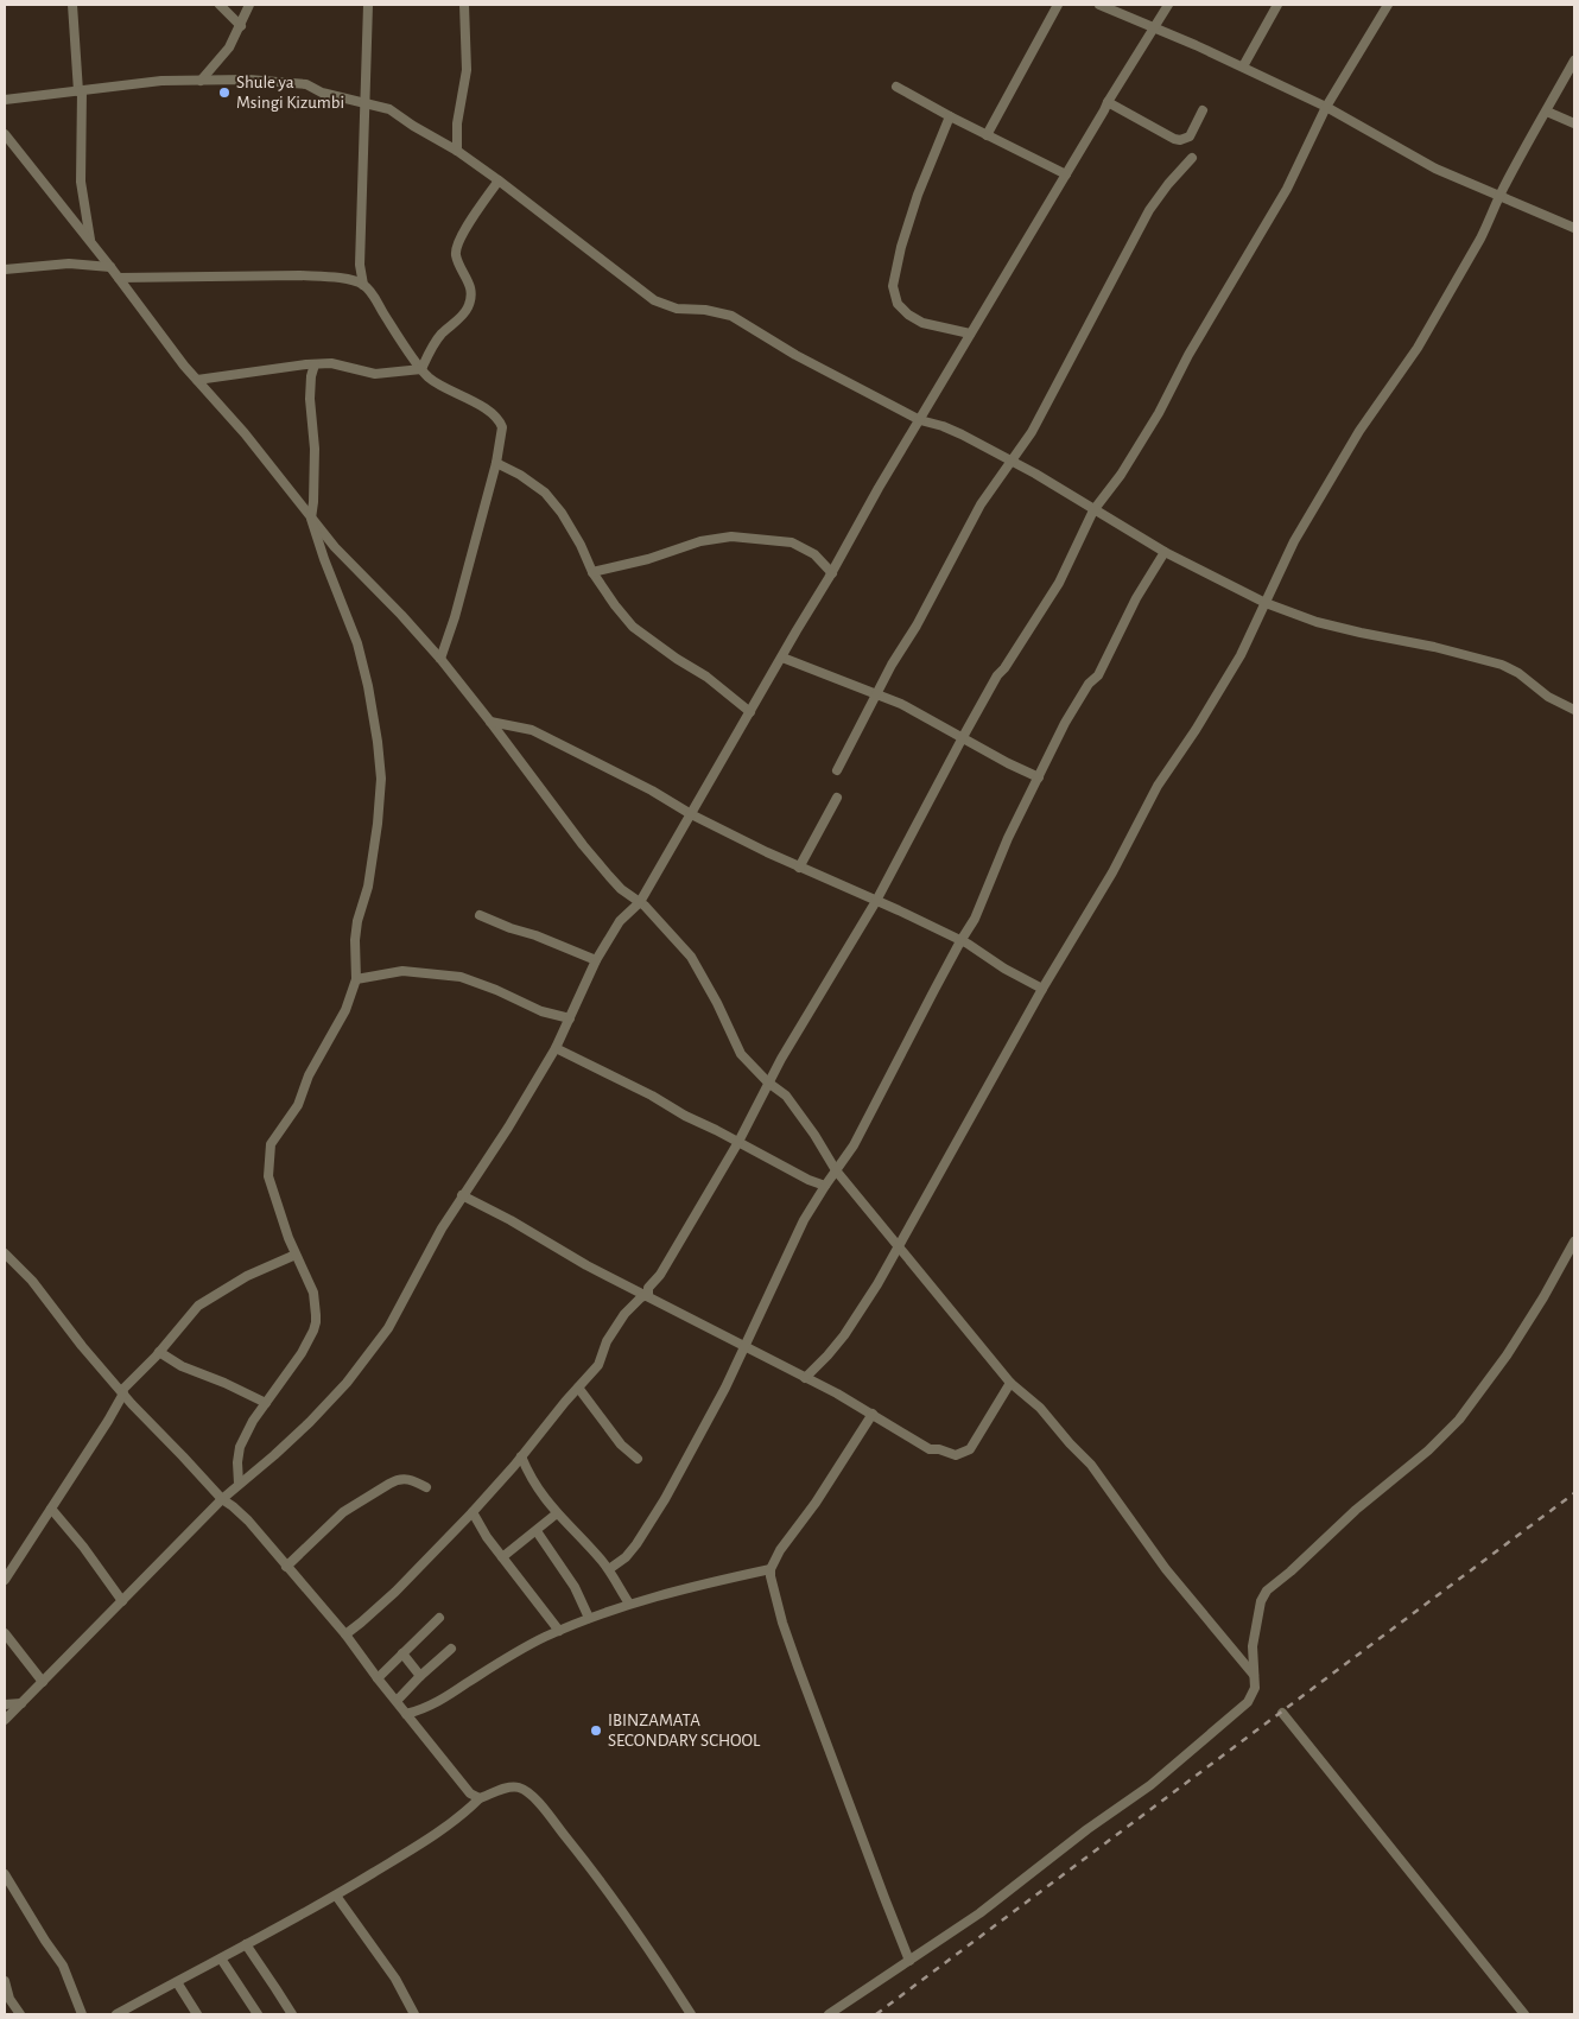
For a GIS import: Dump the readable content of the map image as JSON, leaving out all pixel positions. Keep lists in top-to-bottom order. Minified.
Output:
{"places":["Shule ya Msingi Kizumbi","IBINZAMATA SECONDARY SCHOOL"]}
